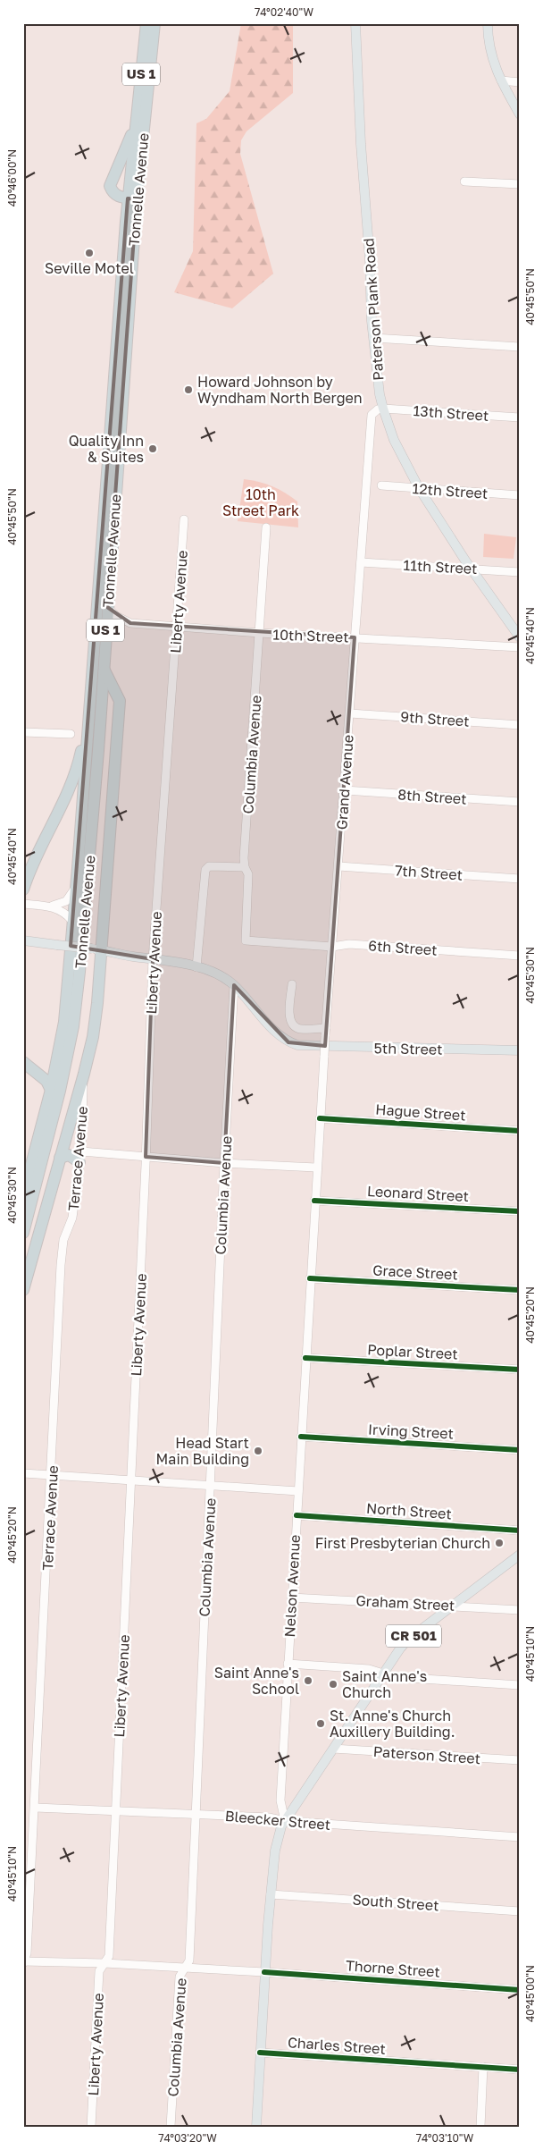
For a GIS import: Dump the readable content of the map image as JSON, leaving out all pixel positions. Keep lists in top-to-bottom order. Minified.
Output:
{"streets":{"highway":["US 1","Tonnelle Avenue"],"main road":["Paterson Plank Road","5th Street","CR 501"],"street":["13th Street","12th Street","11th Street","Liberty Avenue","10th Street","9th Street","Columbia Avenue","Grand Avenue","8th Street","7th Street","6th Street","Hague Street","Terrace Avenue","Leonard Street","Grace Street","Poplar Street","Irving Street","North Street","Nelson Avenue","Graham Street","Paterson Street","Bleecker Street","South Street","Thorne Street","Charles Street"]},"crossings":[["Tonnelle Avenue","10th Street"],["Paterson Plank Road","13th Street"],["Paterson Plank Road","12th Street"],["Paterson Plank Road","11th Street"],["Paterson Plank Road","Grand Avenue"],["13th Street","Grand Avenue"],["11th Street","Grand Avenue"],["Liberty Avenue","10th Street"],["Liberty Avenue","Bleecker Street"],["Liberty Avenue","Thorne Street"],["10th Street","Columbia Avenue"],["10th Street","Grand Avenue"],["9th Street","Grand Avenue"],["Columbia Avenue","6th Street"],["Columbia Avenue","5th Street"],["Columbia Avenue","Bleecker Street"],["Columbia Avenue","Thorne Street"],["Grand Avenue","8th Street"],["Grand Avenue","7th Street"],["Grand Avenue","6th Street"],["Grand Avenue","Nelson Avenue"],["Hague Street","Nelson Avenue"],["Terrace Avenue","Bleecker Street"],["Terrace Avenue","Thorne Street"],["Leonard Street","Nelson Avenue"],["Grace Street","Nelson Avenue"],["Poplar Street","Nelson Avenue"],["Irving Street","Nelson Avenue"],["North Street","Nelson Avenue"],["Nelson Avenue","Graham Street"],["Nelson Avenue","CR 501"],["Nelson Avenue","Bleecker Street"],["Graham Street","CR 501"],["CR 501","Paterson Street"],["CR 501","Bleecker Street"],["CR 501","South Street"],["CR 501","Thorne Street"],["CR 501","Charles Street"]],"parks":["10th Street Park"],"places":["Seville Motel","Howard Johnson by Wyndham North Bergen","Quality Inn & Suites","Head Start Main Building","First Presbyterian Church","Saint Anne's School","Saint Anne's Church","St. Anne's Church Auxillery Building."],"coordinates":["74°02'40\"W","40°46'00\"N","40°45'50\"N","40°45'40\"N","40°45'30\"N","40°45'20\"N","40°45'10\"N","40°45'00\"N","74°03'20\"W","74°03'10\"W"]}
